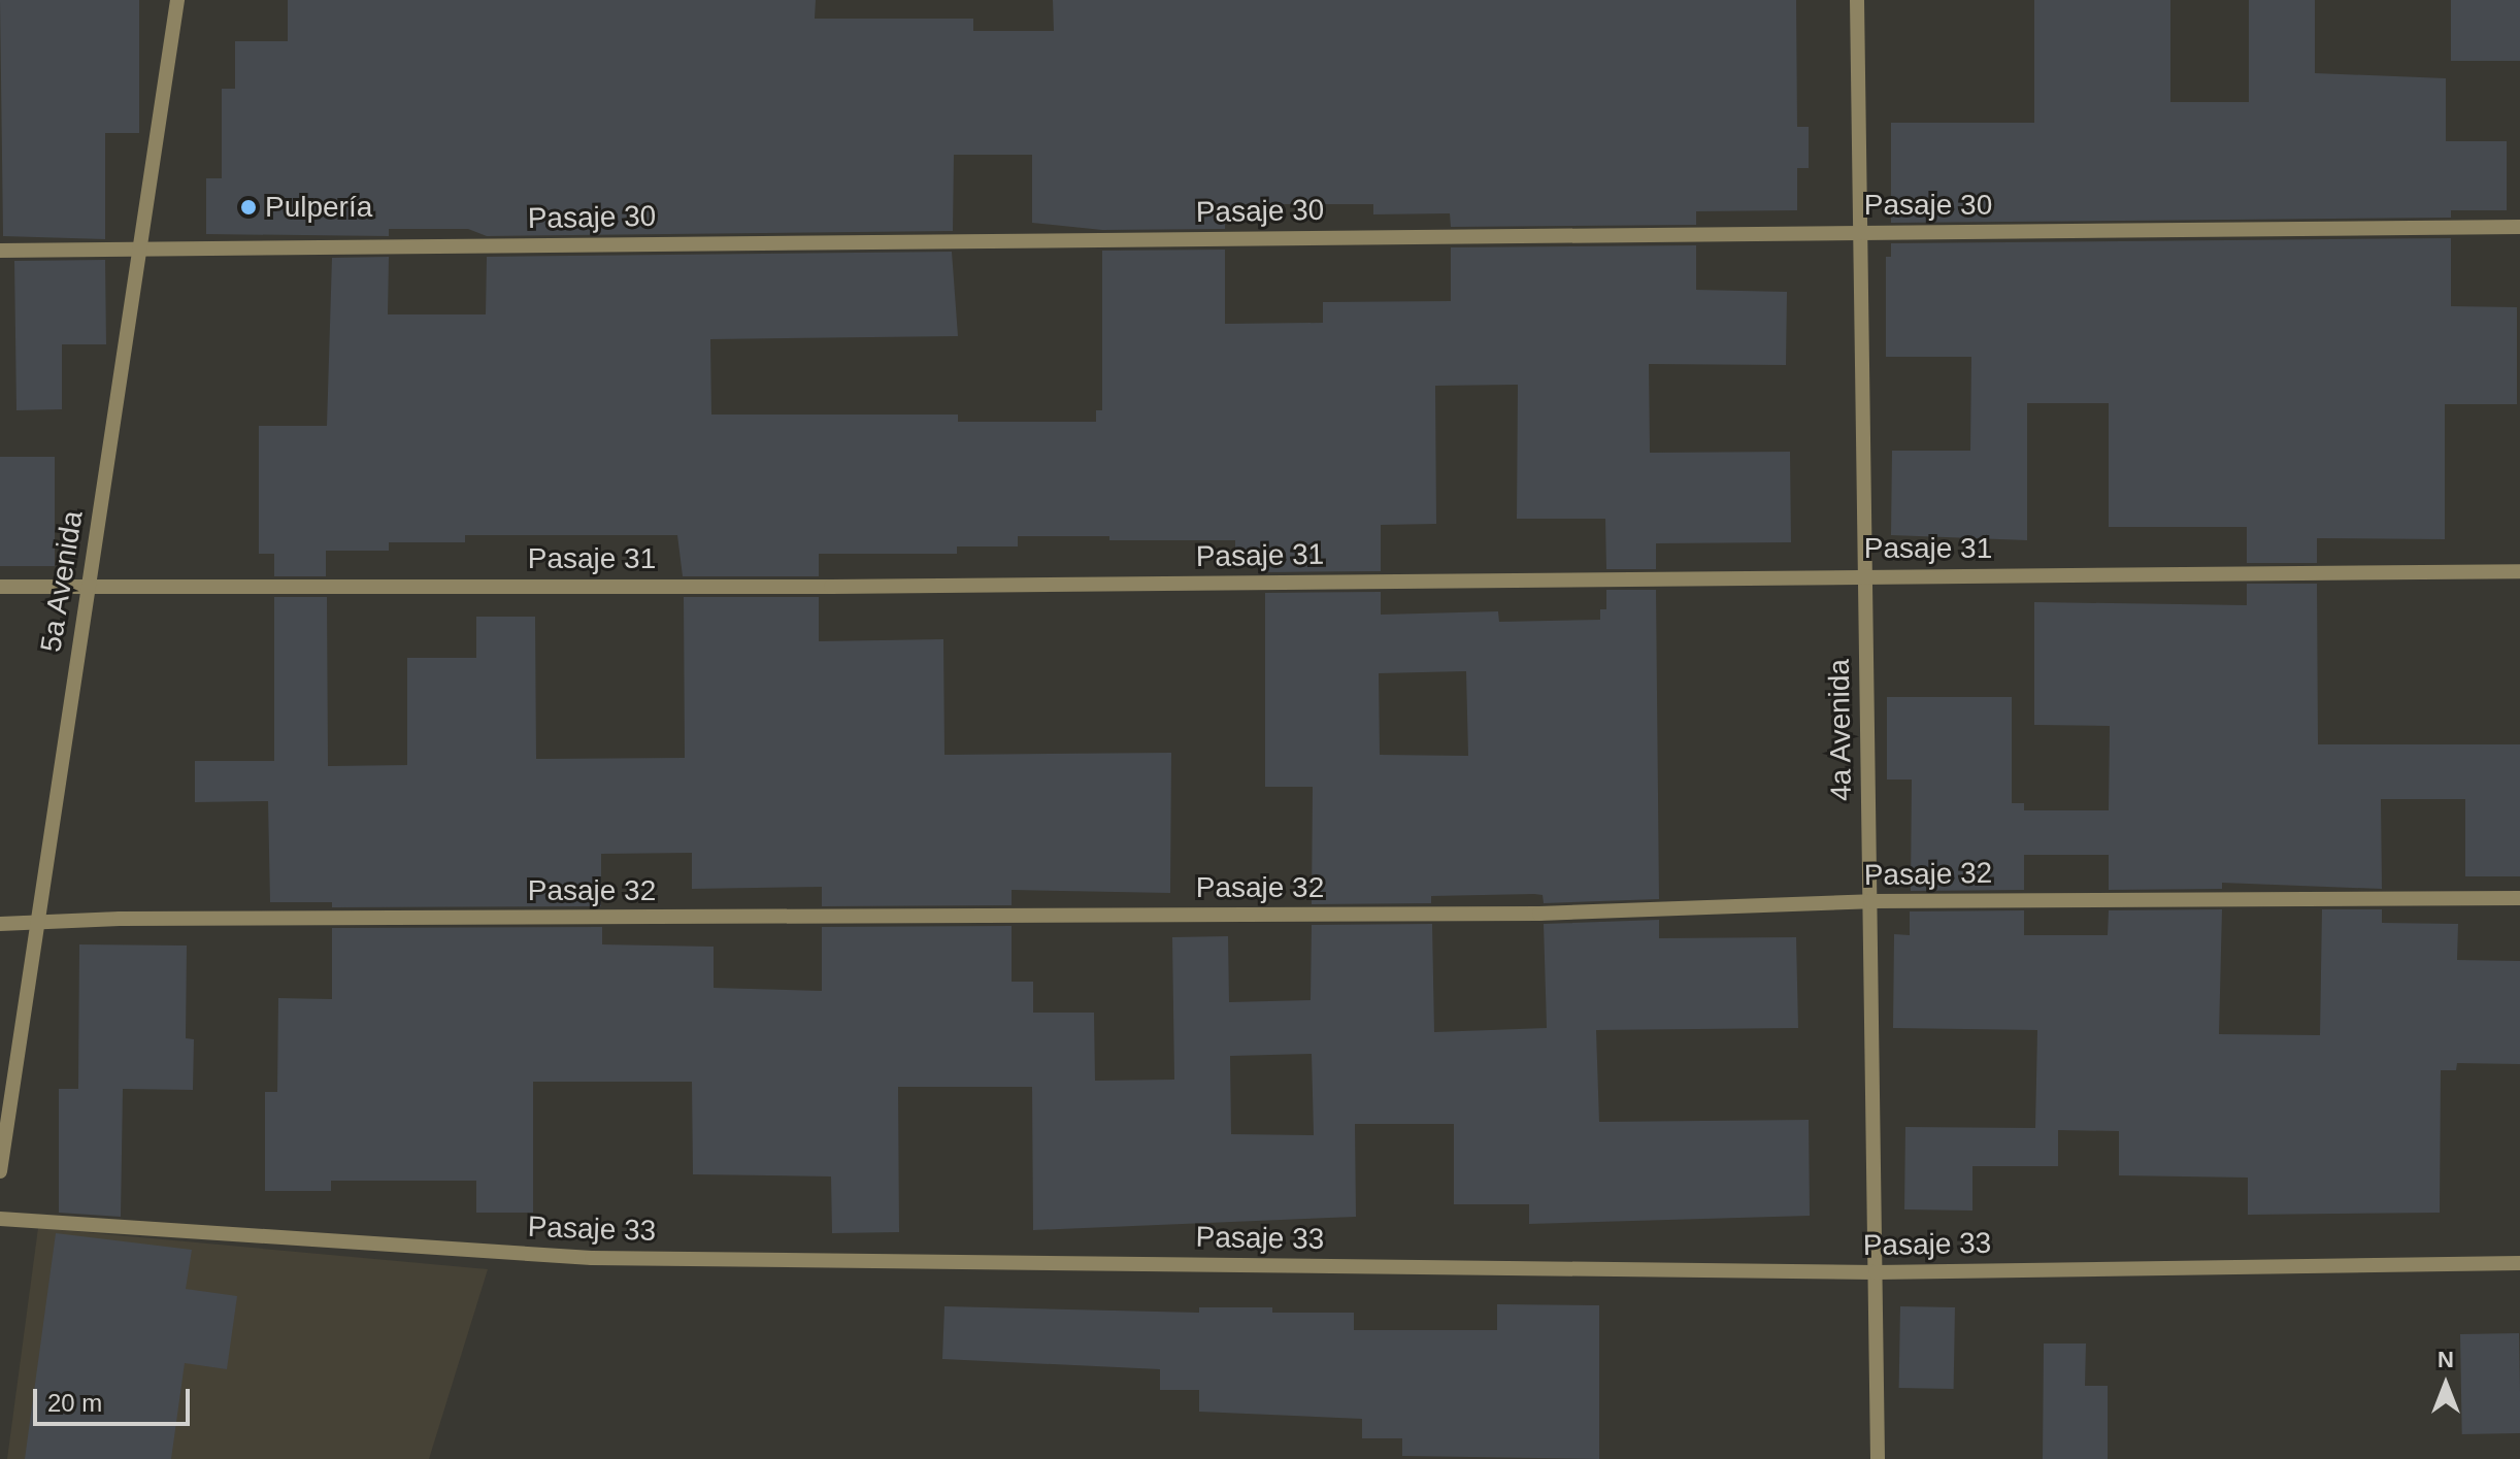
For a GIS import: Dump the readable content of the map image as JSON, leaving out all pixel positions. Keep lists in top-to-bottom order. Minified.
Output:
{"streets":{"street":["Pasaje 30","Pasaje 31","5a Avenida","4a Avenida","Pasaje 32","Pasaje 33"]},"crossings":[["Pasaje 30","5a Avenida"],["Pasaje 30","4a Avenida"],["Pasaje 31","5a Avenida"],["Pasaje 31","4a Avenida"],["5a Avenida","Pasaje 32"],["4a Avenida","Pasaje 32"],["4a Avenida","Pasaje 33"]],"places":["Pulpería"],"scale_bar":"20 m","north":"top"}
